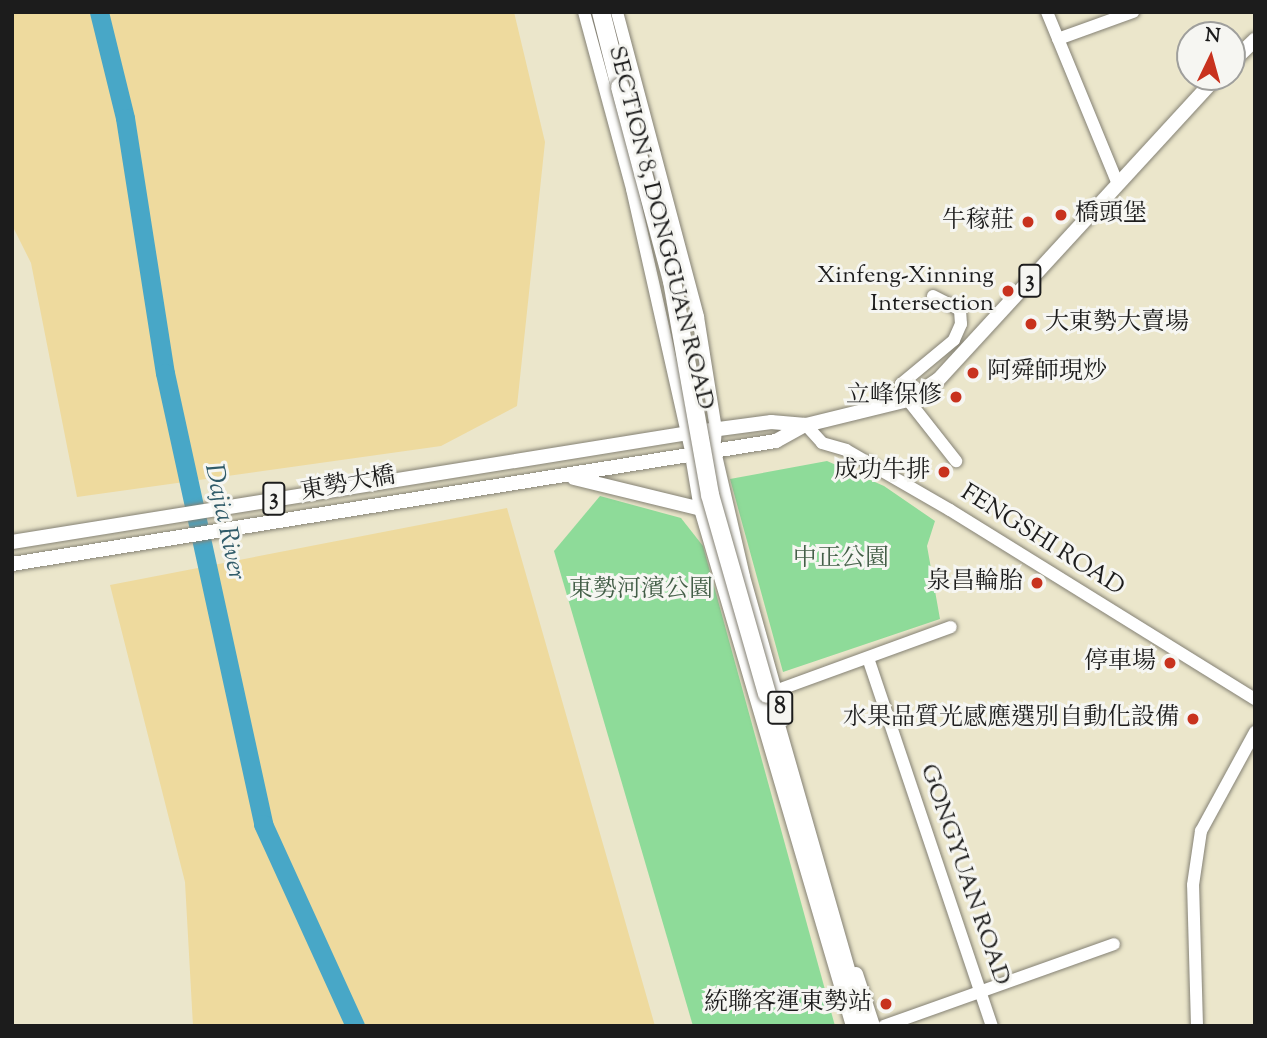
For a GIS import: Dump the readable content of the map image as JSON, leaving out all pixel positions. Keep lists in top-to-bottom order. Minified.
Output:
{"streets":{"main road":["3","東勢大橋","8"],"street":["SECTION 8, DONGGUAN ROAD","FENGSHI ROAD","GONGYUAN ROAD"]},"crossings":[["SECTION 8, DONGGUAN ROAD","3"],["SECTION 8, DONGGUAN ROAD","東勢大橋"],["SECTION 8, DONGGUAN ROAD","8"],["3","東勢大橋"],["3","FENGSHI ROAD"],["3","8"],["東勢大橋","8"]],"water":["Dajia River"],"parks":["中正公園","東勢河濱公園"],"places":["橋頭堡","牛稼莊","Xinfeng-Xinning Intersection","大東勢大賣場","阿舜師現炒","立峰保修","成功牛排","泉昌輪胎","停車場","水果品質光感應選別自動化設備","統聯客運東勢站"],"north":"top"}
